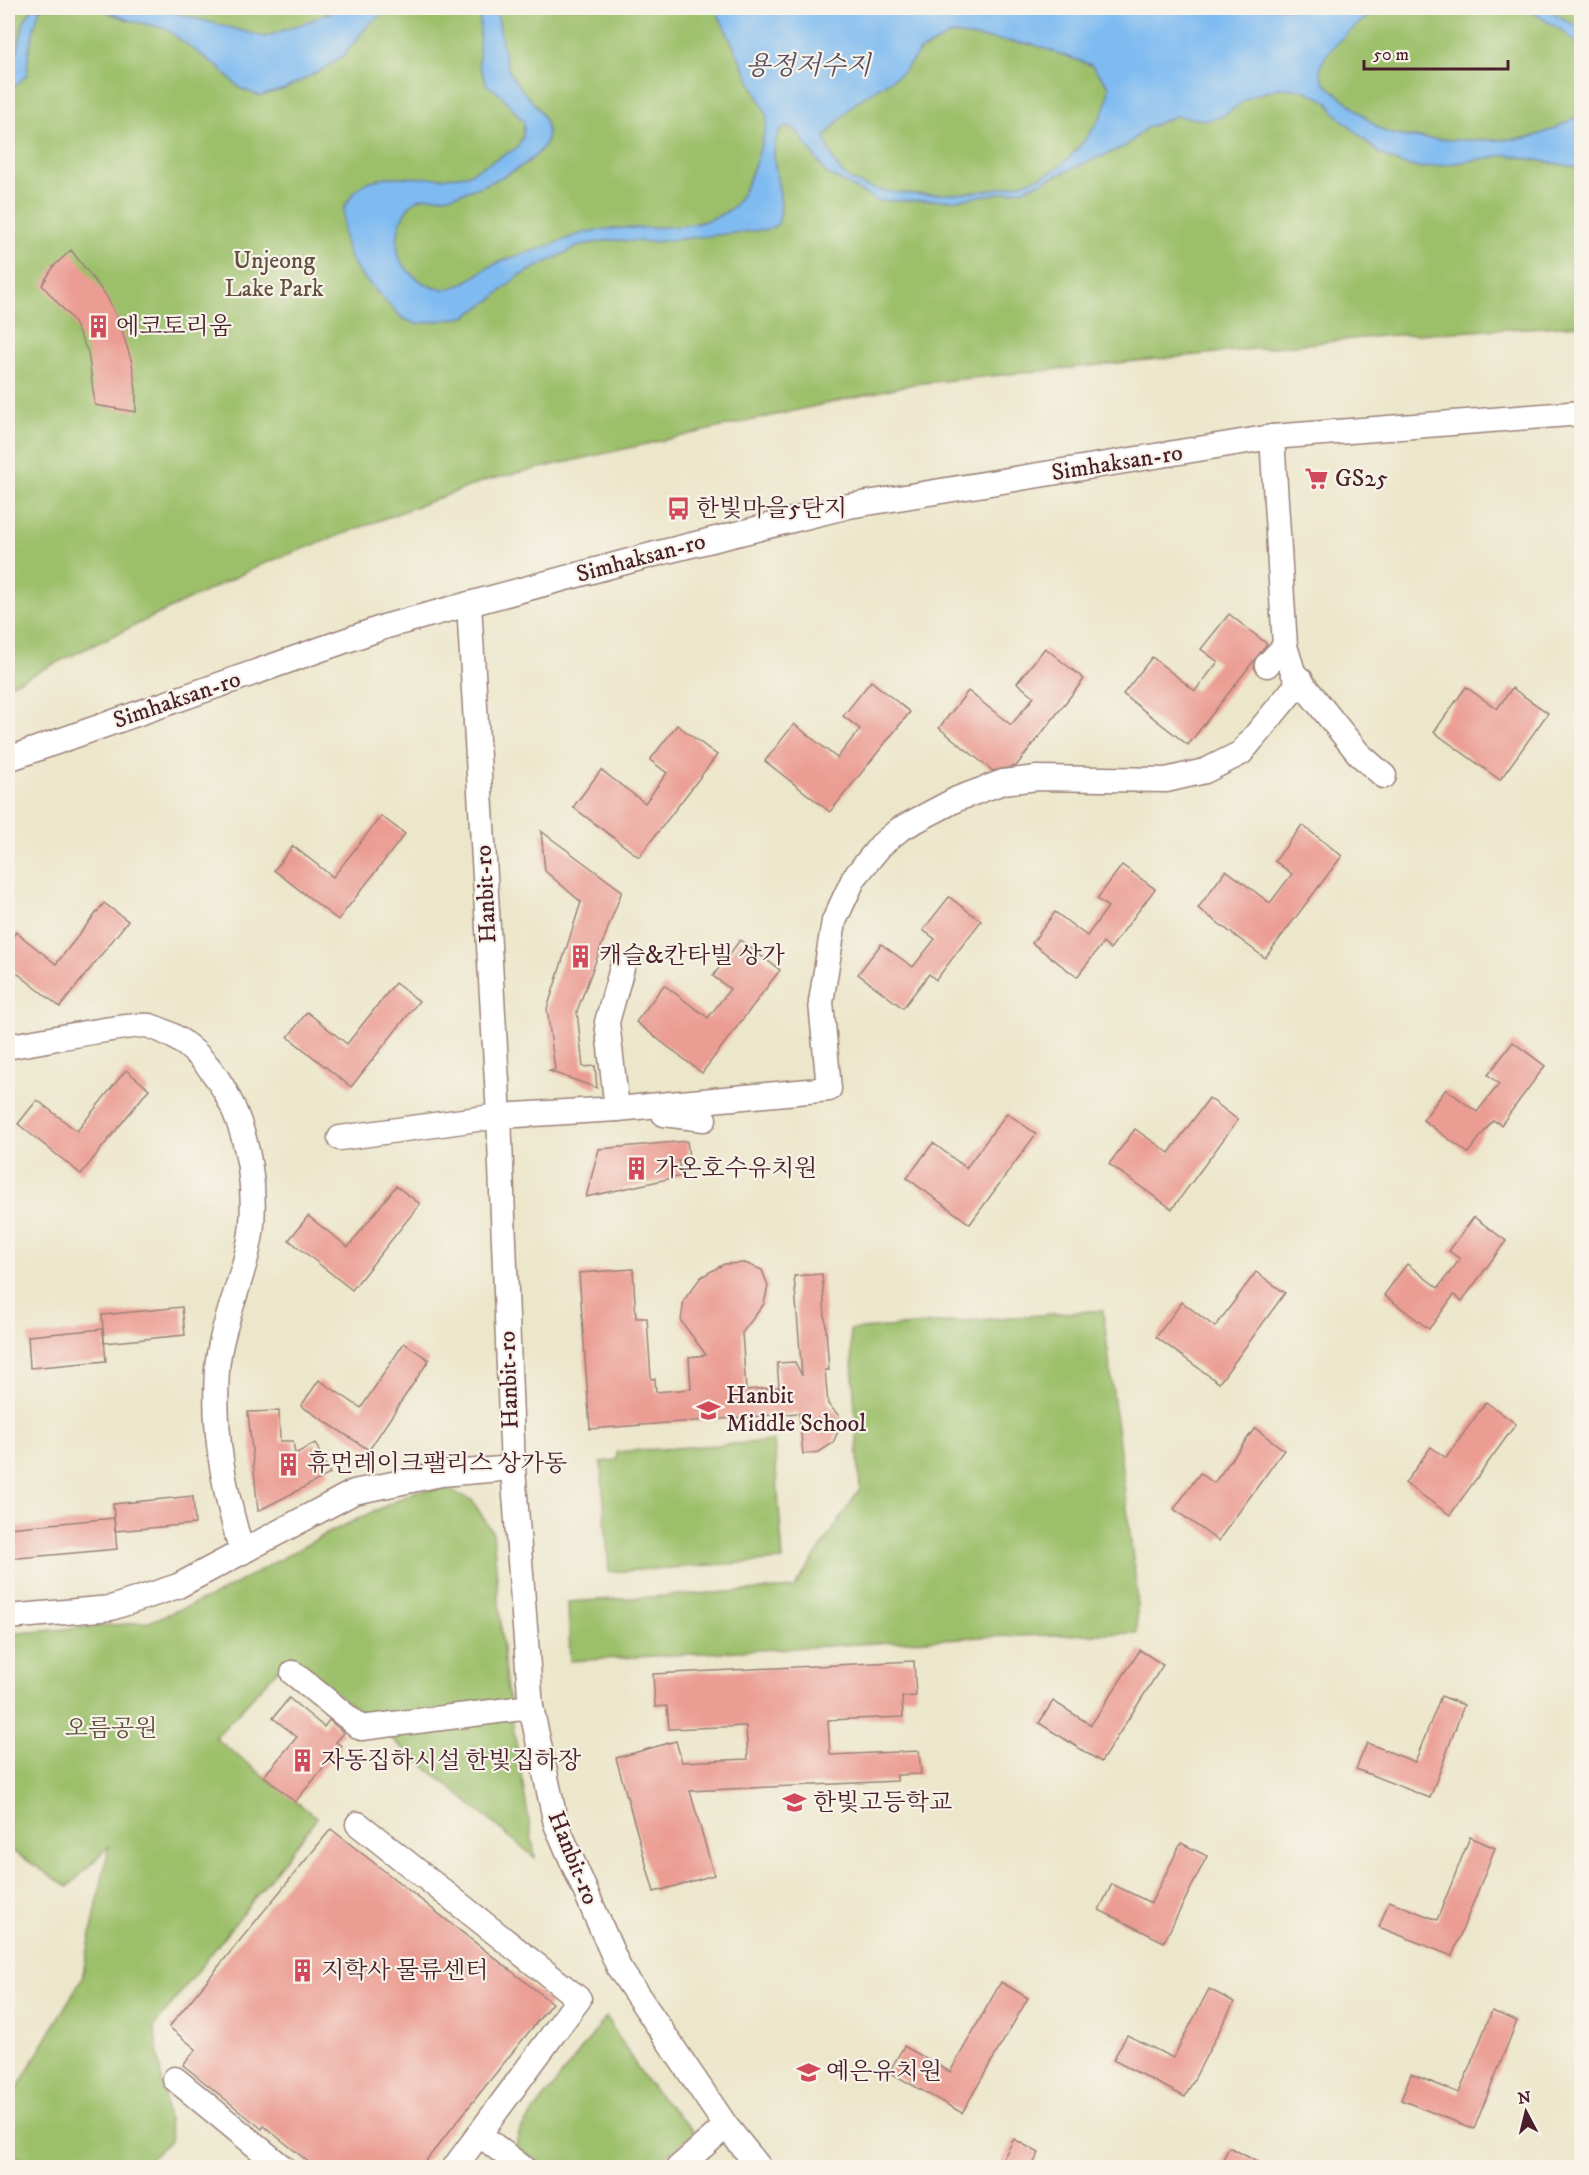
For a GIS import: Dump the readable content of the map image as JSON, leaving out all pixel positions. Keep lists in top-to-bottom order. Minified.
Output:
{"streets":{"street":["Simhaksan-ro","Hanbit-ro"]},"crossings":[["Simhaksan-ro","Hanbit-ro"]],"water":["용정저수지"],"parks":["Unjeong Lake Park","오름공원"],"places":{"building":["에코토리움","캐슬&칸타빌 상가","가온호수유치원","휴먼레이크팰리스 상가동","자동집하시설 한빛집하장","지학사 물류센터"],"supermarket":["GS25"],"bus stop":["한빛마을5단지"],"school or university":["Hanbit Middle School","한빛고등학교","예은유치원"]},"scale_bar":"50 m","north":"top"}
